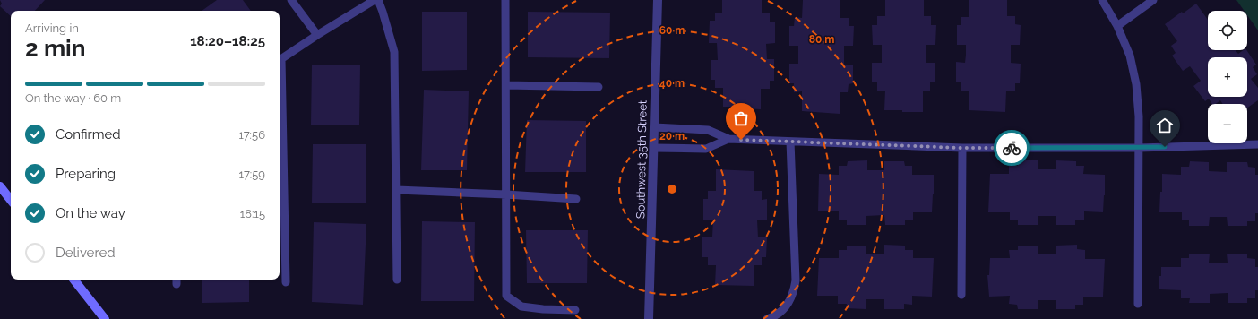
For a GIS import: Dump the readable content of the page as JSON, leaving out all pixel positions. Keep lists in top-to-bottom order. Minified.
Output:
{"streets":{"street":["Southwest 35th Street"]},"page":{"map_buttons":["+","−"],"heading":["2 min","Arriving in","18:20–18:25"],"bar":"On the way · 60 m","list":[["Confirmed","17:56"],["Preparing","17:59"],["On the way","18:15"],"Delivered"]},"rings":["60 m","80 m","40 m","20 m"]}
